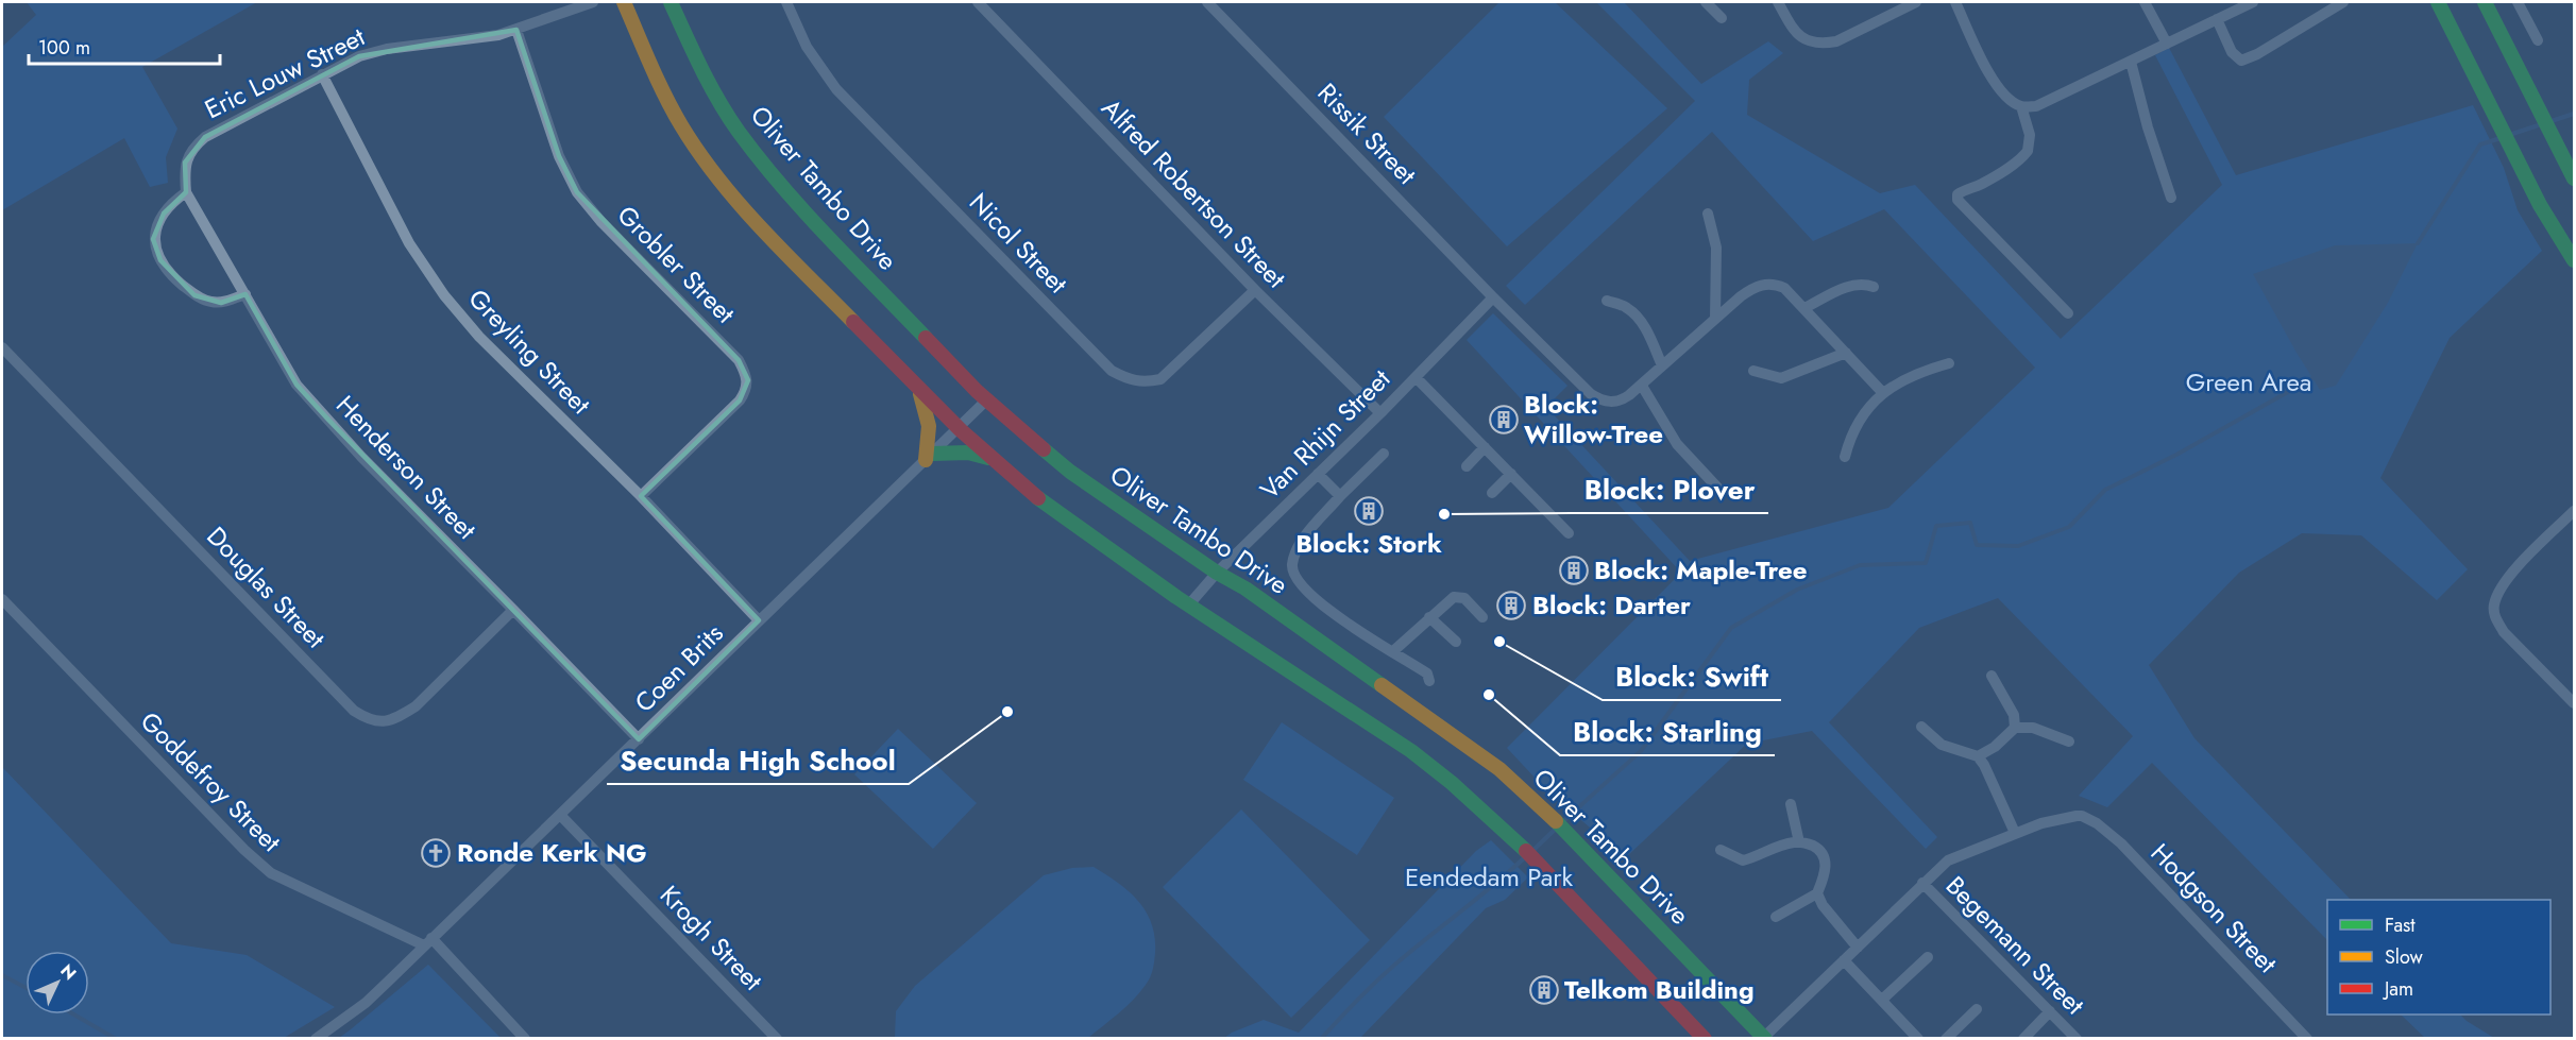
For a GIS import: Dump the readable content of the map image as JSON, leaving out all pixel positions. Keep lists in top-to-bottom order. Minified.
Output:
{"streets":{"street":["Eric Louw Street","Rissik Street","Oliver Tambo Drive","Alfred Robertson Street","Nicol Street","Grobler Street","Greyling Street","Van Rhijn Street","Henderson Street","Douglas Street","Coen Brits","Goddefroy Street","Hodgson Street","Krogh Street","Begemann Street"]},"crossings":[["Eric Louw Street","Grobler Street"],["Eric Louw Street","Greyling Street"],["Eric Louw Street","Henderson Street"],["Rissik Street","Van Rhijn Street"],["Oliver Tambo Drive","Van Rhijn Street"],["Oliver Tambo Drive","Coen Brits"],["Alfred Robertson Street","Nicol Street"],["Alfred Robertson Street","Van Rhijn Street"],["Grobler Street","Greyling Street"],["Greyling Street","Coen Brits"],["Henderson Street","Douglas Street"],["Henderson Street","Coen Brits"],["Coen Brits","Goddefroy Street"],["Coen Brits","Krogh Street"]],"parks":["Green Area","Eendedam Park"],"places":{"building":["Block: Willow-Tree","Block: Stork","Block: Maple-Tree","Block: Darter","Telkom Building"],"other":["Block: Plover","Block: Swift","Block: Starling","Secunda High School"],"church":["Ronde Kerk NG"]},"legend":["Fast","Slow","Jam"],"scale_bar":"100 m","north":"top right"}
